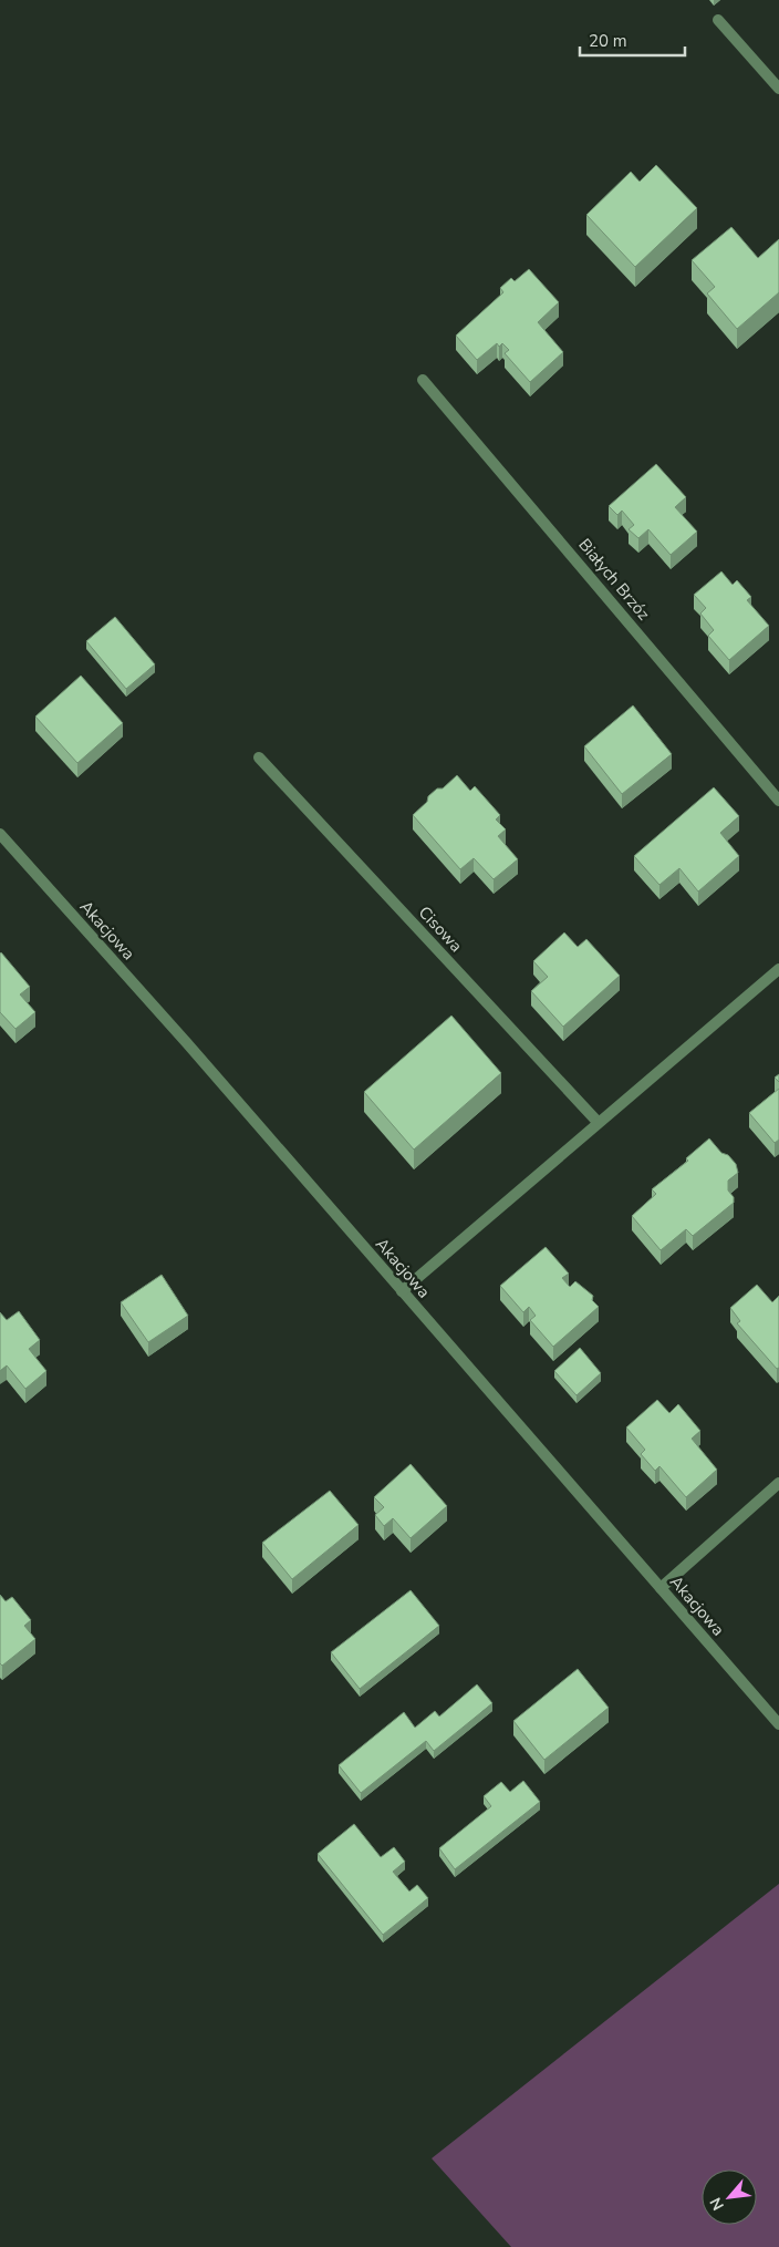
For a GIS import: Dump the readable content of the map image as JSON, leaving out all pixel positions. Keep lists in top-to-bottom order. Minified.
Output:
{"streets":{"street":["Białych Brzóz","Cisowa","Akacjowa"]},"scale_bar":"20 m","north":"bottom left"}
